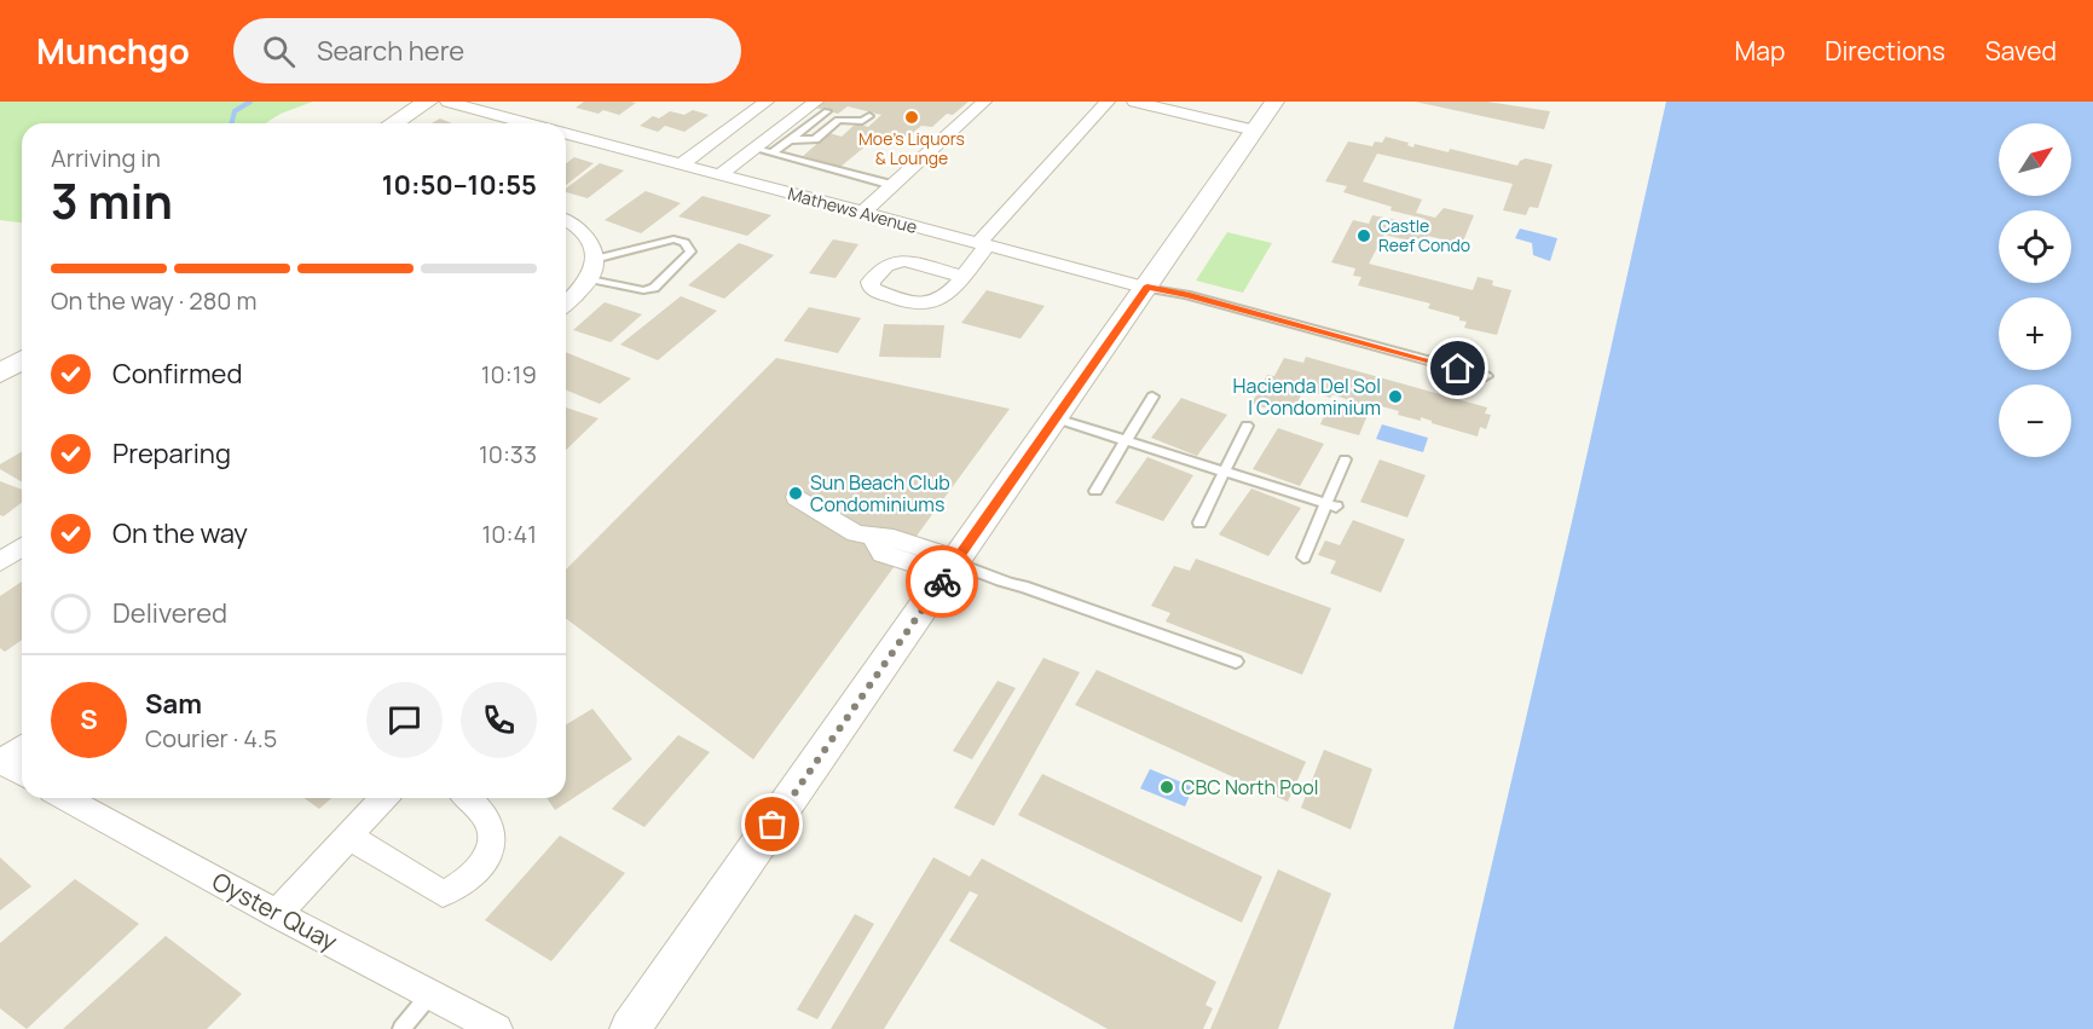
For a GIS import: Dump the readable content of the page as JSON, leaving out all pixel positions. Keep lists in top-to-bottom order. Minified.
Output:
{"streets":{"street":["Mathews Avenue","Oyster Quay"]},"places":["Moe's Liquors & Lounge","Castle Reef Condo","Hacienda Del Sol I Condominium","Sun Beach Club Condominiums","CBC North Pool"],"north":"top right","page":{"header":"Munchgo","search":"Search here","nav":["Map","Directions","Saved"],"map_buttons":["+","−"],"heading":["3 min","Arriving in","10:50–10:55"],"panel":["Sam","Courier · 4.5"],"bar":"On the way · 280 m","list":[["Confirmed","10:19"],["Preparing","10:33"],["On the way","10:41"],"Delivered"],"round":"S"}}
